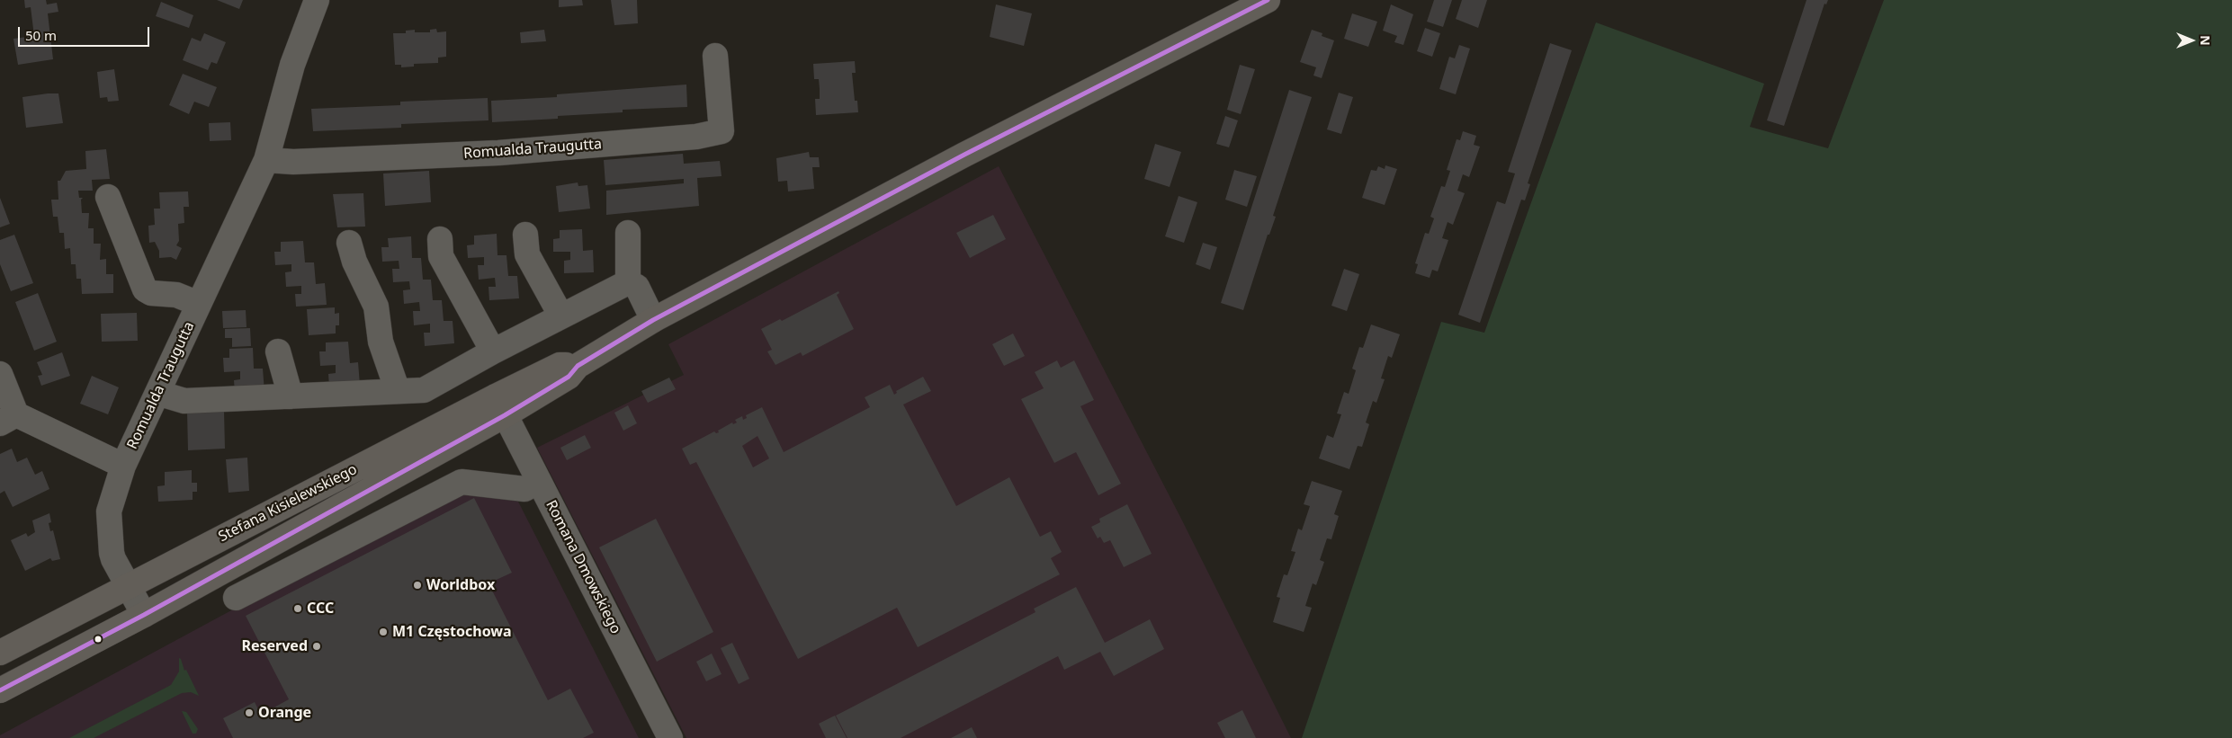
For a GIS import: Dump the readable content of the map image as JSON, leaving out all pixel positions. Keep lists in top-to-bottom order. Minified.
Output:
{"streets":{"main road":["Stefana Kisielewskiego"],"street":["Romualda Traugutta","Romana Dmowskiego"]},"crossings":[["Romualda Traugutta","Stefana Kisielewskiego"],["Stefana Kisielewskiego","Romana Dmowskiego"]],"places":["Worldbox","CCC","M1 Częstochowa","Reserved","Orange"],"scale_bar":"50 m","north":"right"}
